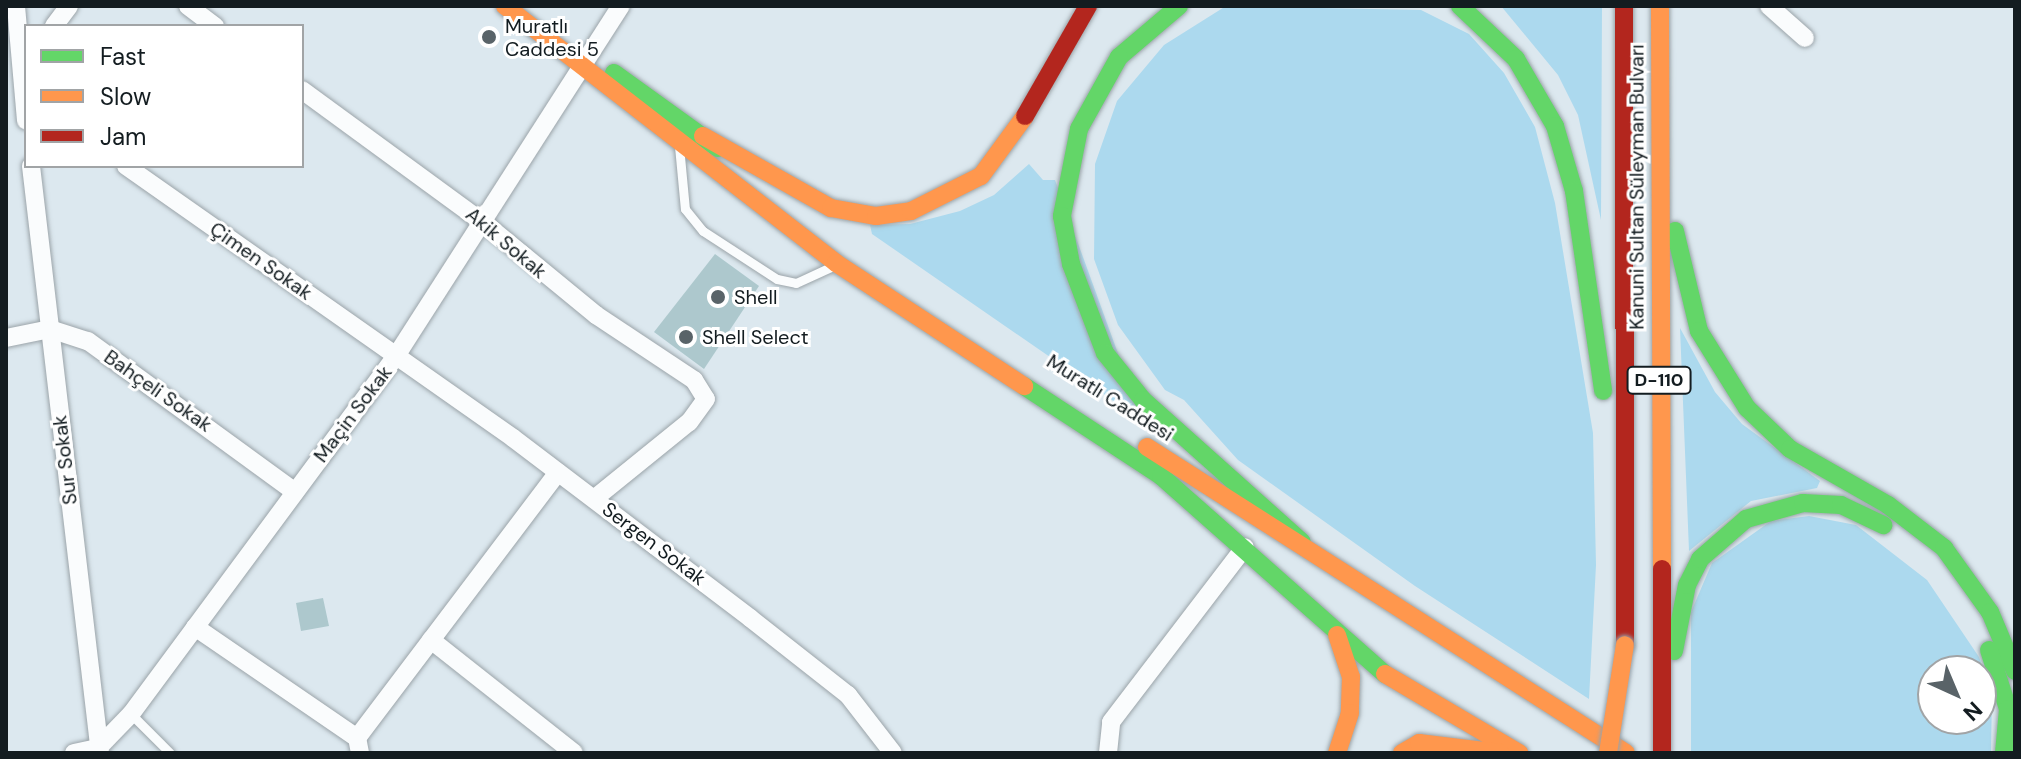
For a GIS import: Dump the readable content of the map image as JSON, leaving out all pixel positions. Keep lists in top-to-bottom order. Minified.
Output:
{"streets":{"main road":["Kanuni Sultan Süleyman Bulvarı","D-110","Muratlı Caddesi"],"street":["Akik Sokak","Çimen Sokak","Bahçeli Sokak","Maçin Sokak","Sur Sokak","Sergen Sokak"]},"crossings":[["Kanuni Sultan Süleyman Bulvarı","D-110"],["Akik Sokak","Maçin Sokak"],["Akik Sokak","Sergen Sokak"],["Çimen Sokak","Maçin Sokak"],["Çimen Sokak","Sergen Sokak"],["D-110","Muratlı Caddesi"],["Bahçeli Sokak","Maçin Sokak"],["Bahçeli Sokak","Sur Sokak"],["Muratlı Caddesi","Maçin Sokak"],["Maçin Sokak","Sur Sokak"],["Maçin Sokak","Sergen Sokak"]],"places":["Muratlı Caddesi 5","Shell","Shell Select"],"legend":["Fast","Slow","Jam"],"north":"bottom right"}
